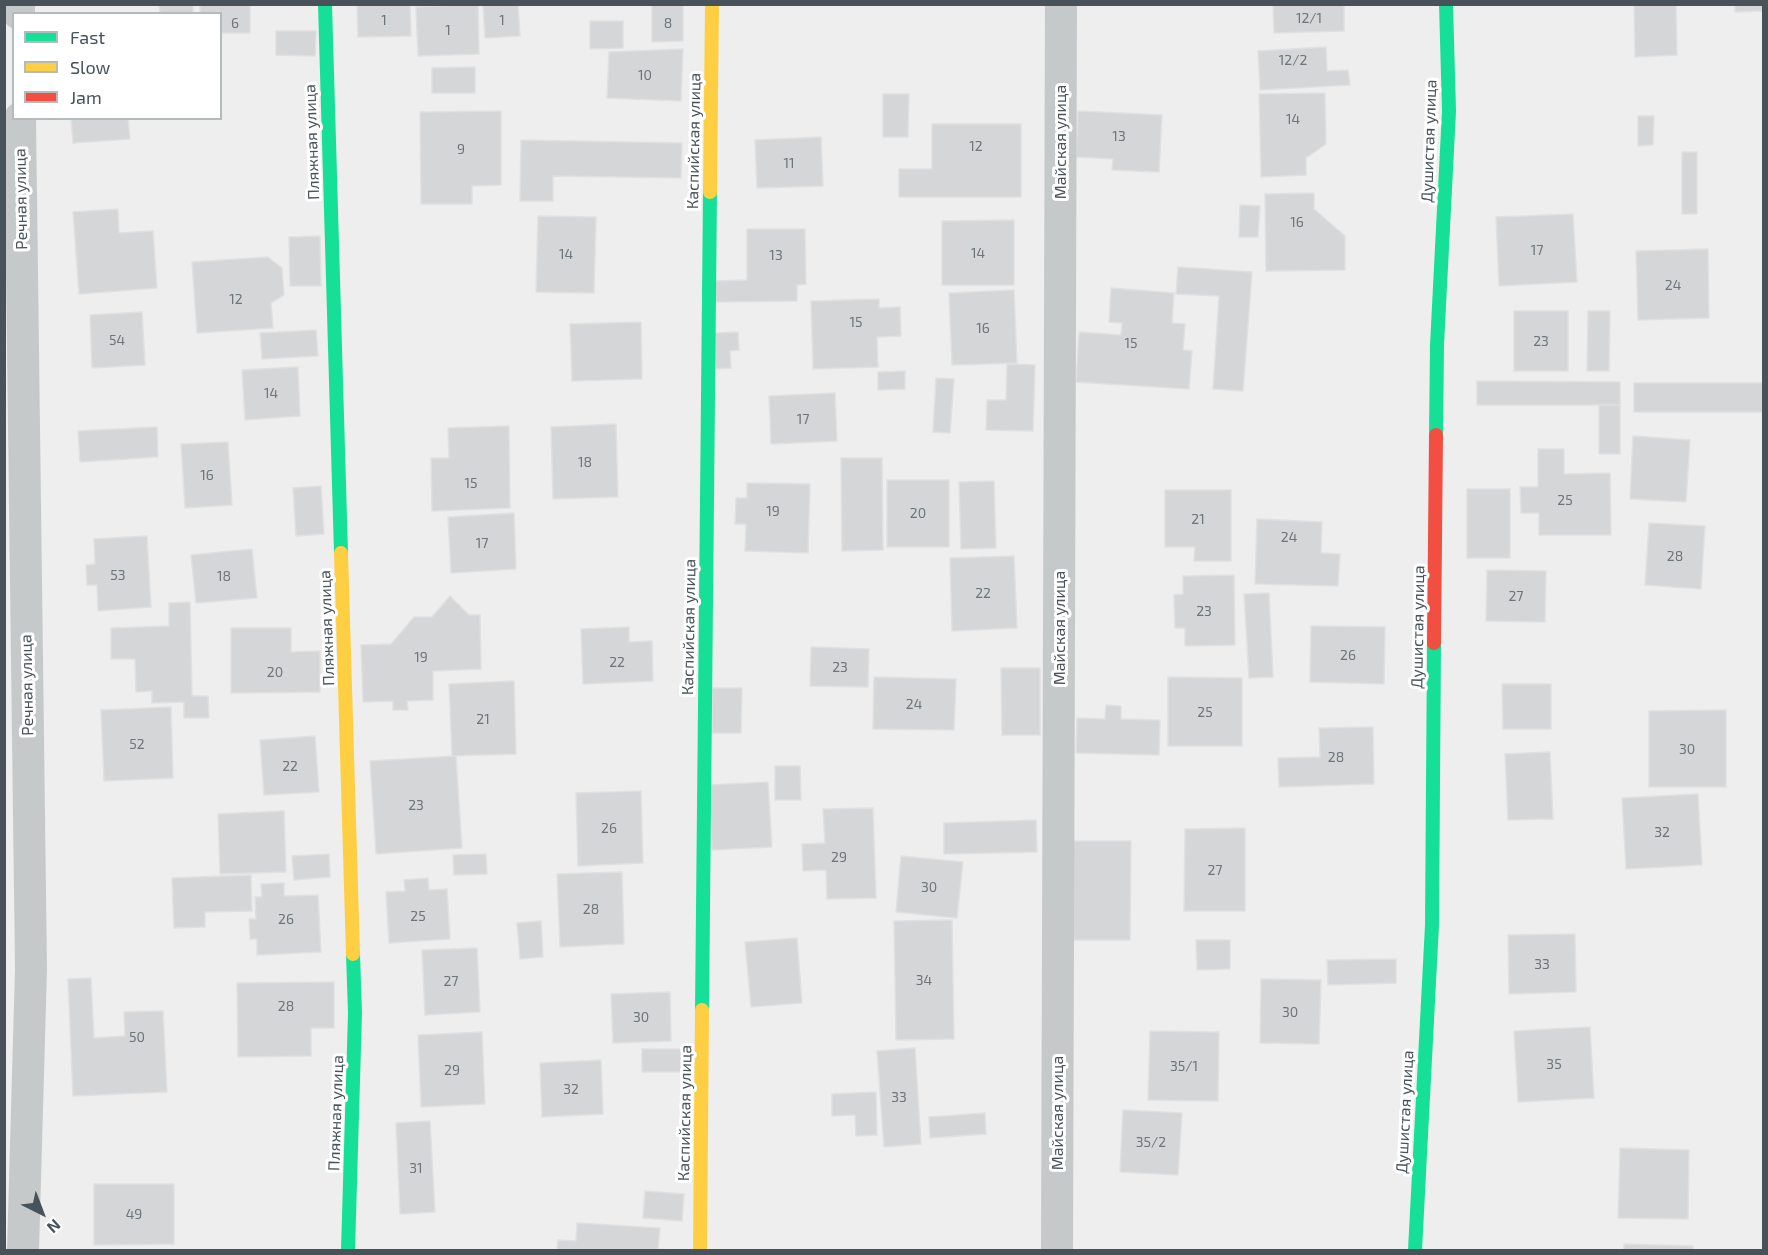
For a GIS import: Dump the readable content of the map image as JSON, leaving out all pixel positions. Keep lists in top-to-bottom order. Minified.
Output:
{"streets":{"street":["Каспийская улица","Душистая улица","Пляжная улица","Майская улица","Речная улица"]},"house_numbers":["12/1","1","1","6","8","1","12/2","10","14","13","12","9","11","16","17","14","14","13","24","12","15","16","54","23","15","14","17","18","16","15","25","19","20","21","24","17","28","53","18","22","27","23","26","19","22","23","20","24","25","21","52","30","28","22","23","26","32","29","27","30","28","25","26","33","34","27","28","30","30","50","35","35/1","29","32","33","35/2","31","49"],"legend":["Fast","Slow","Jam"],"north":"bottom right"}
